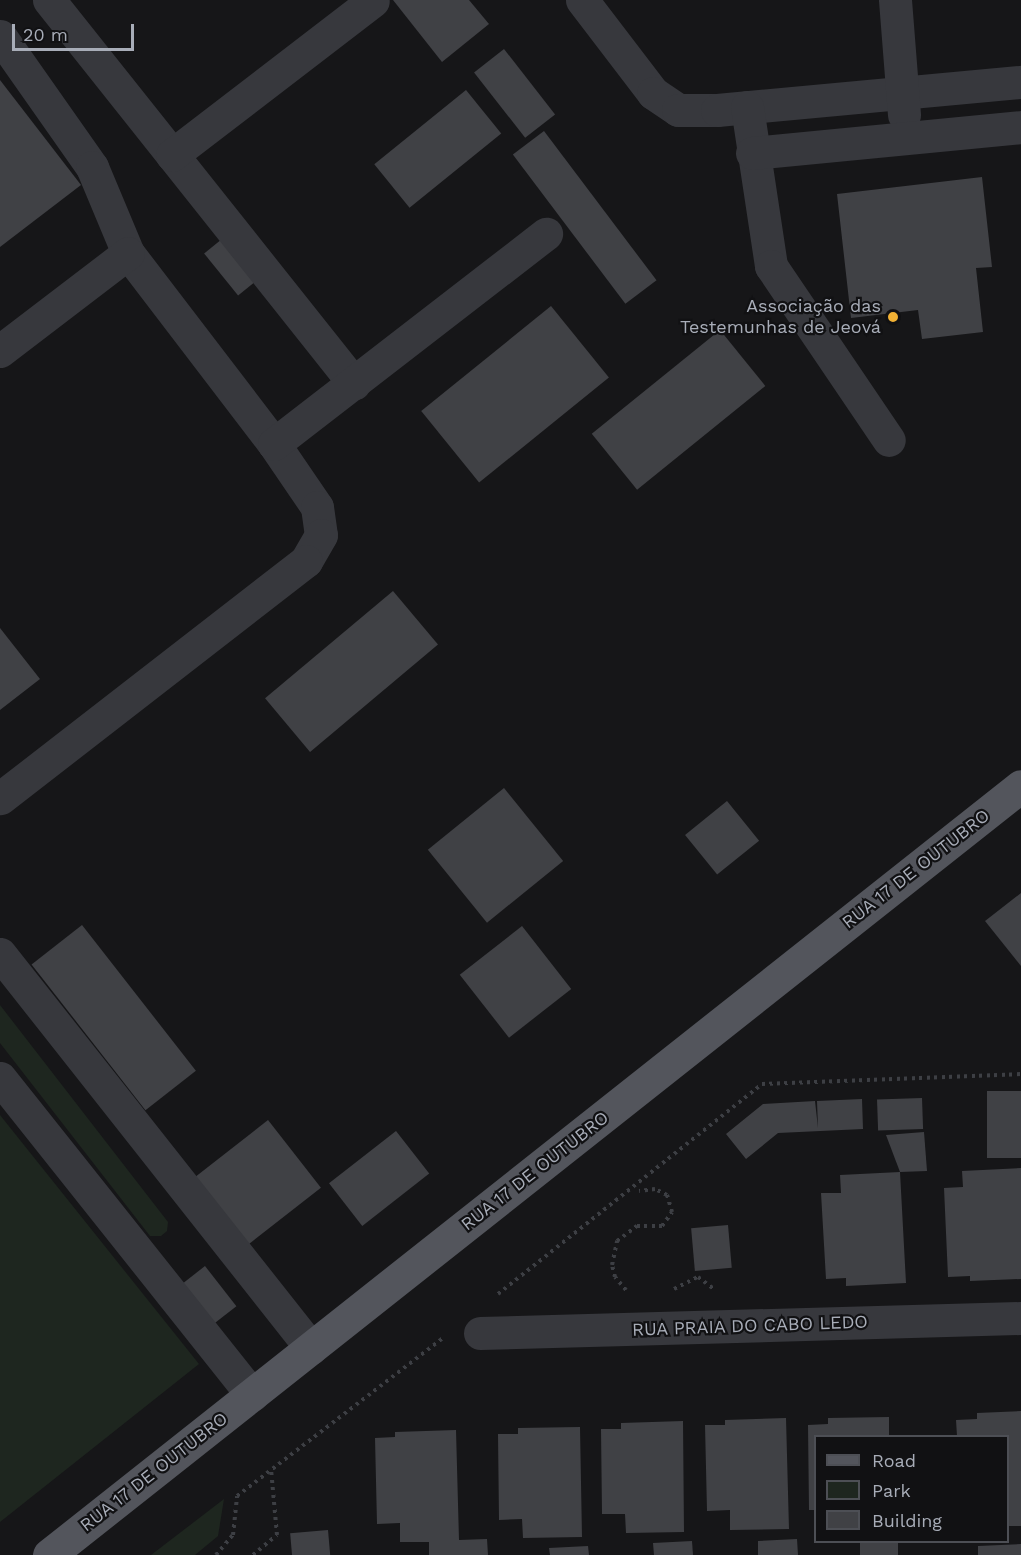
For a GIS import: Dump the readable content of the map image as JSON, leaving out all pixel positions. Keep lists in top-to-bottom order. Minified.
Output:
{"streets":{"main road":["RUA 17 DE OUTUBRO"],"street":["RUA PRAIA DO CABO LEDO"]},"places":["Associação das Testemunhas de Jeová"],"legend":["Road","Park","Building"],"scale_bar":"20 m"}
